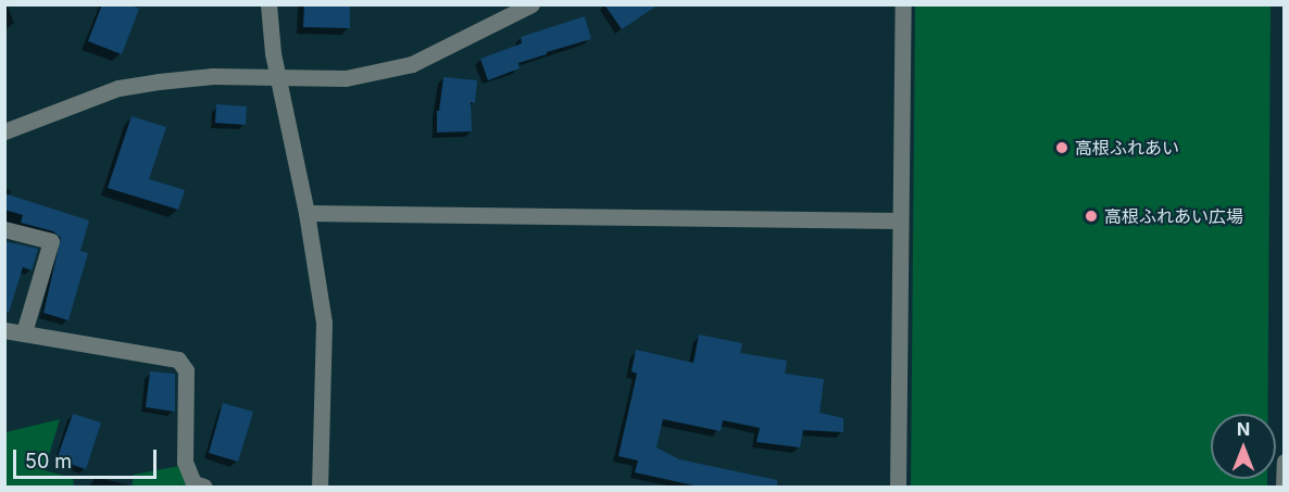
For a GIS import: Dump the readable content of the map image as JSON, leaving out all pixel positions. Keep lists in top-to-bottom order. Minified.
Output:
{"places":["高根ふれあい","高根ふれあい広場"],"scale_bar":"50 m","north":"top"}
